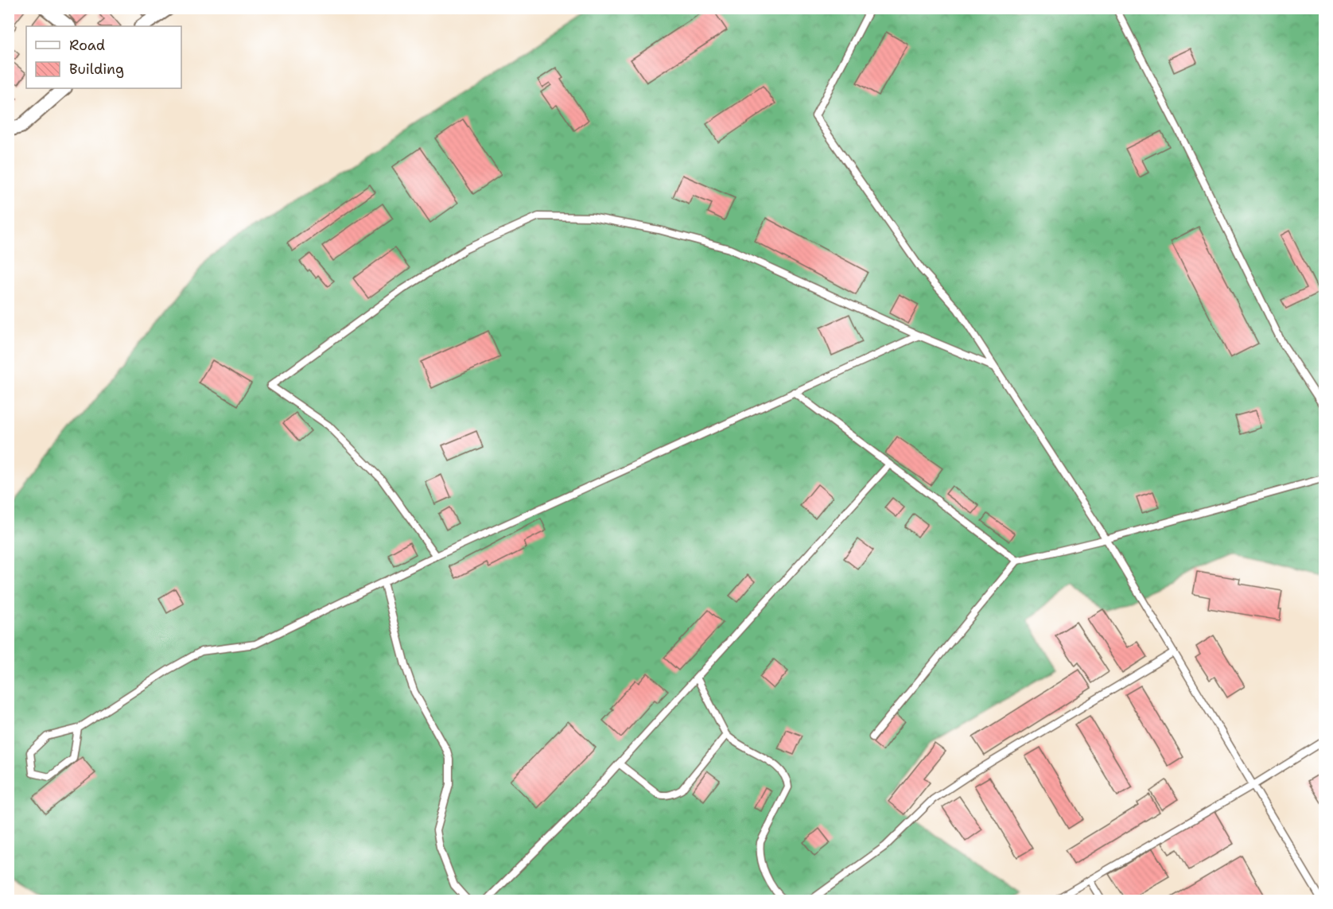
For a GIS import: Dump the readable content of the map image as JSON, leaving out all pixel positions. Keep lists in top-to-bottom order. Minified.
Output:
{"legend":["Road","Building"]}
